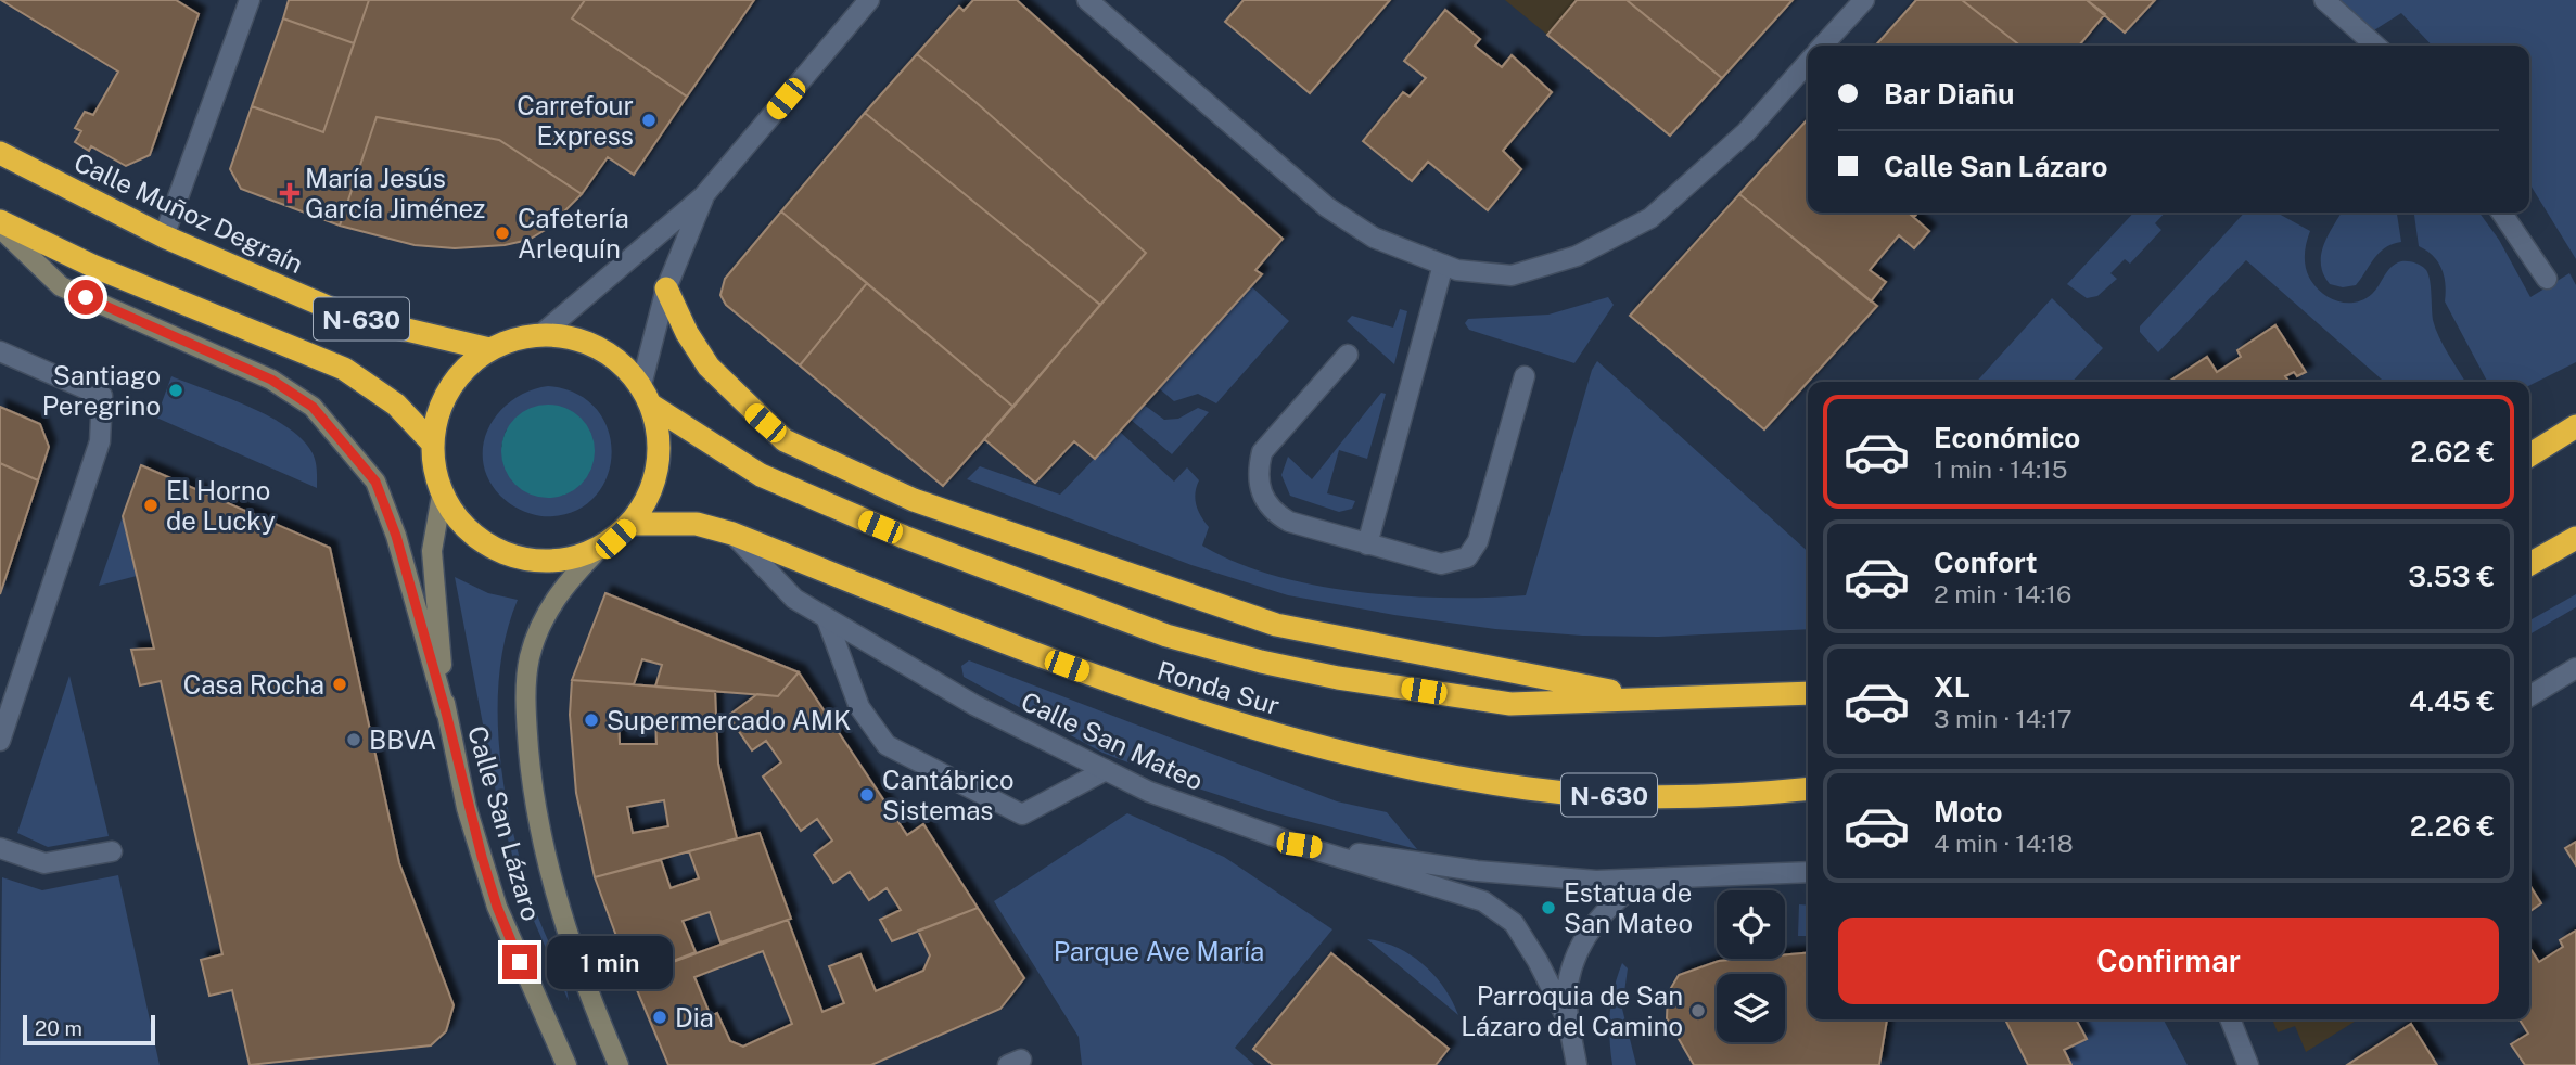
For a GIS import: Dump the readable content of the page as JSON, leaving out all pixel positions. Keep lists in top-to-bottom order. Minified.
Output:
{"streets":{"highway":["Calle Muñoz Degraín","N-630","Ronda Sur"],"street":["Calle San Mateo","Calle San Lázaro"]},"crossings":[["Calle Muñoz Degraín","N-630"],["Calle Muñoz Degraín","Ronda Sur"],["Calle Muñoz Degraín","Calle San Lázaro"],["N-630","Ronda Sur"],["N-630","Calle San Lázaro"],["Ronda Sur","Calle San Mateo"],["Ronda Sur","Calle San Lázaro"]],"parks":["Parque Ave María"],"places":{"other":["Carrefour Express","Cafetería Arlequín","Santiago Peregrino","El Horno de Lucky","Casa Rocha","Supermercado AMK","BBVA","Cantábrico Sistemas","Estatua de San Mateo","Parroquia de San Lázaro del Camino","Dia"],"health":["María Jesús García Jiménez"]},"scale_bar":"20 m","page":{"banner":["Bar Diañu","Calle San Lázaro"],"list":[{"name":"Económico","note":"1 min · 14:15","value":"2.62 €"},{"name":"Confort","note":"2 min · 14:16","value":"3.53 €"},{"name":"XL","note":"3 min · 14:17","value":"4.45 €"},{"name":"Moto","note":"4 min · 14:18","value":"2.26 €"}],"buttons":"Confirmar","bubble":"1 min","scale":"20 m"}}
